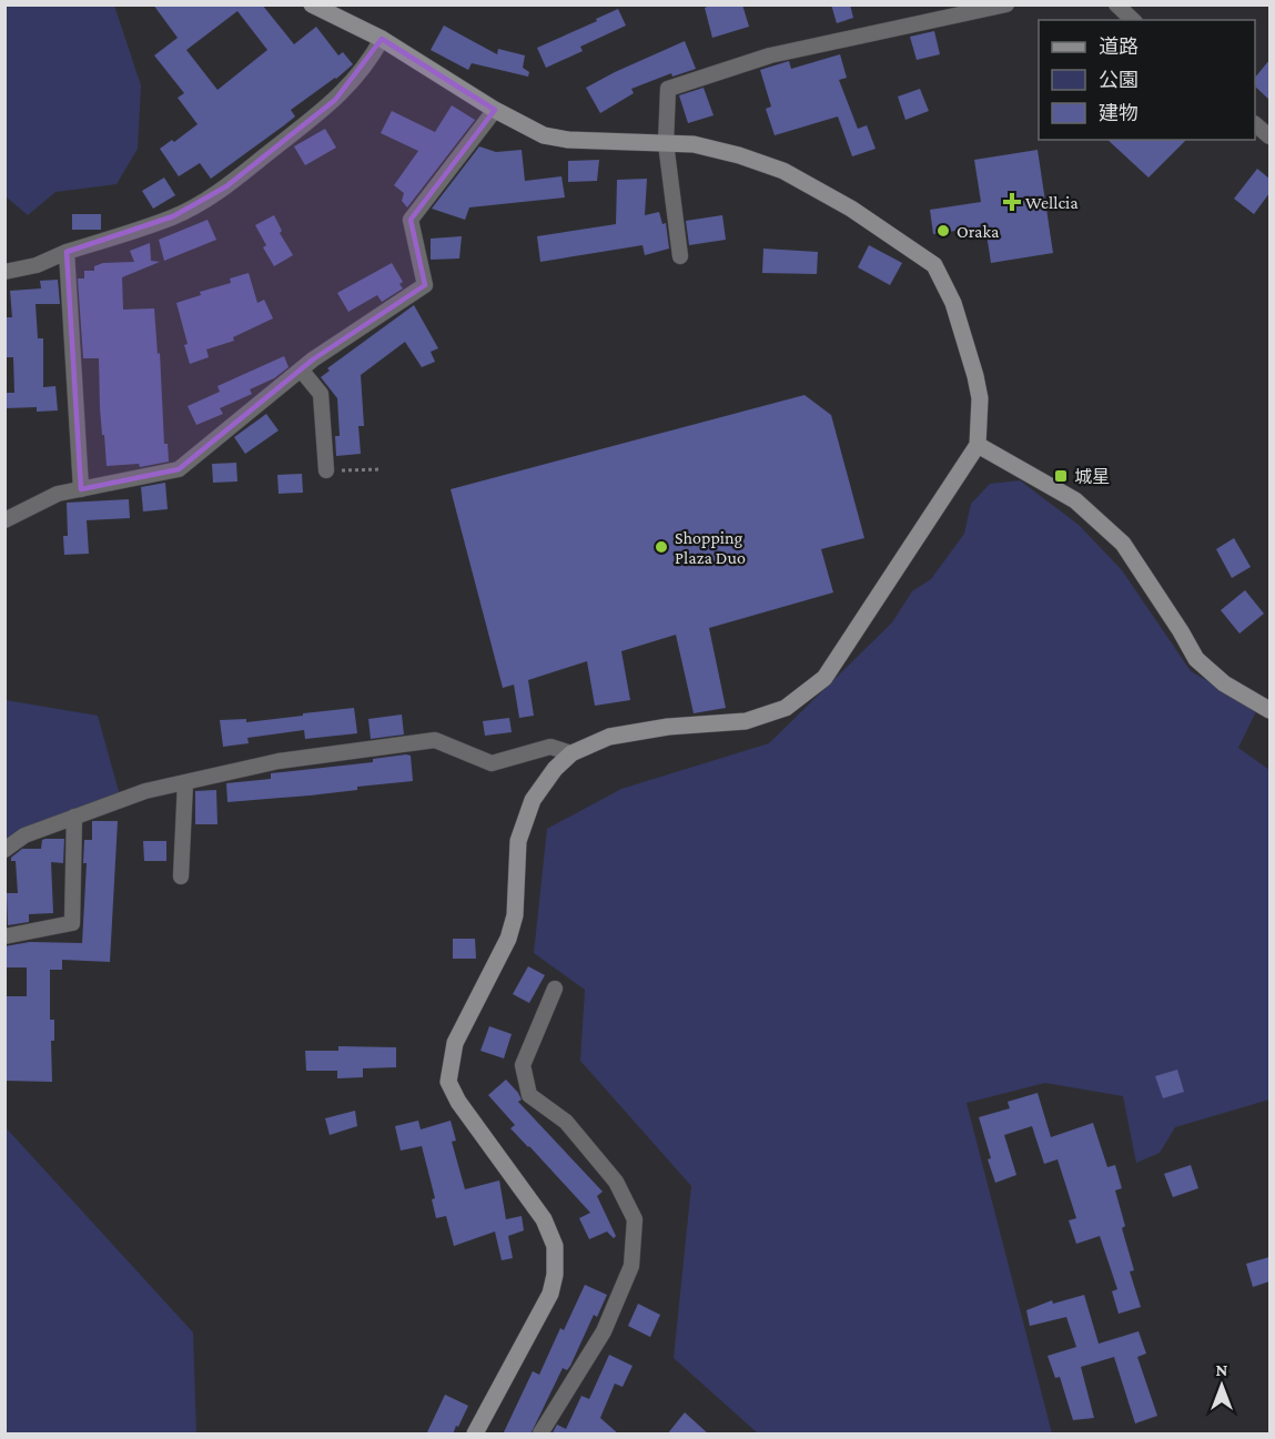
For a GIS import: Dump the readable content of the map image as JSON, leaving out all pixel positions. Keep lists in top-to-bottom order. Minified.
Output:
{"places":{"health":["Wellcia"],"other":["Oraka","Shopping Plaza Duo"],"transit":["城星"]},"legend":["道路","公園","建物"],"north":"top"}
